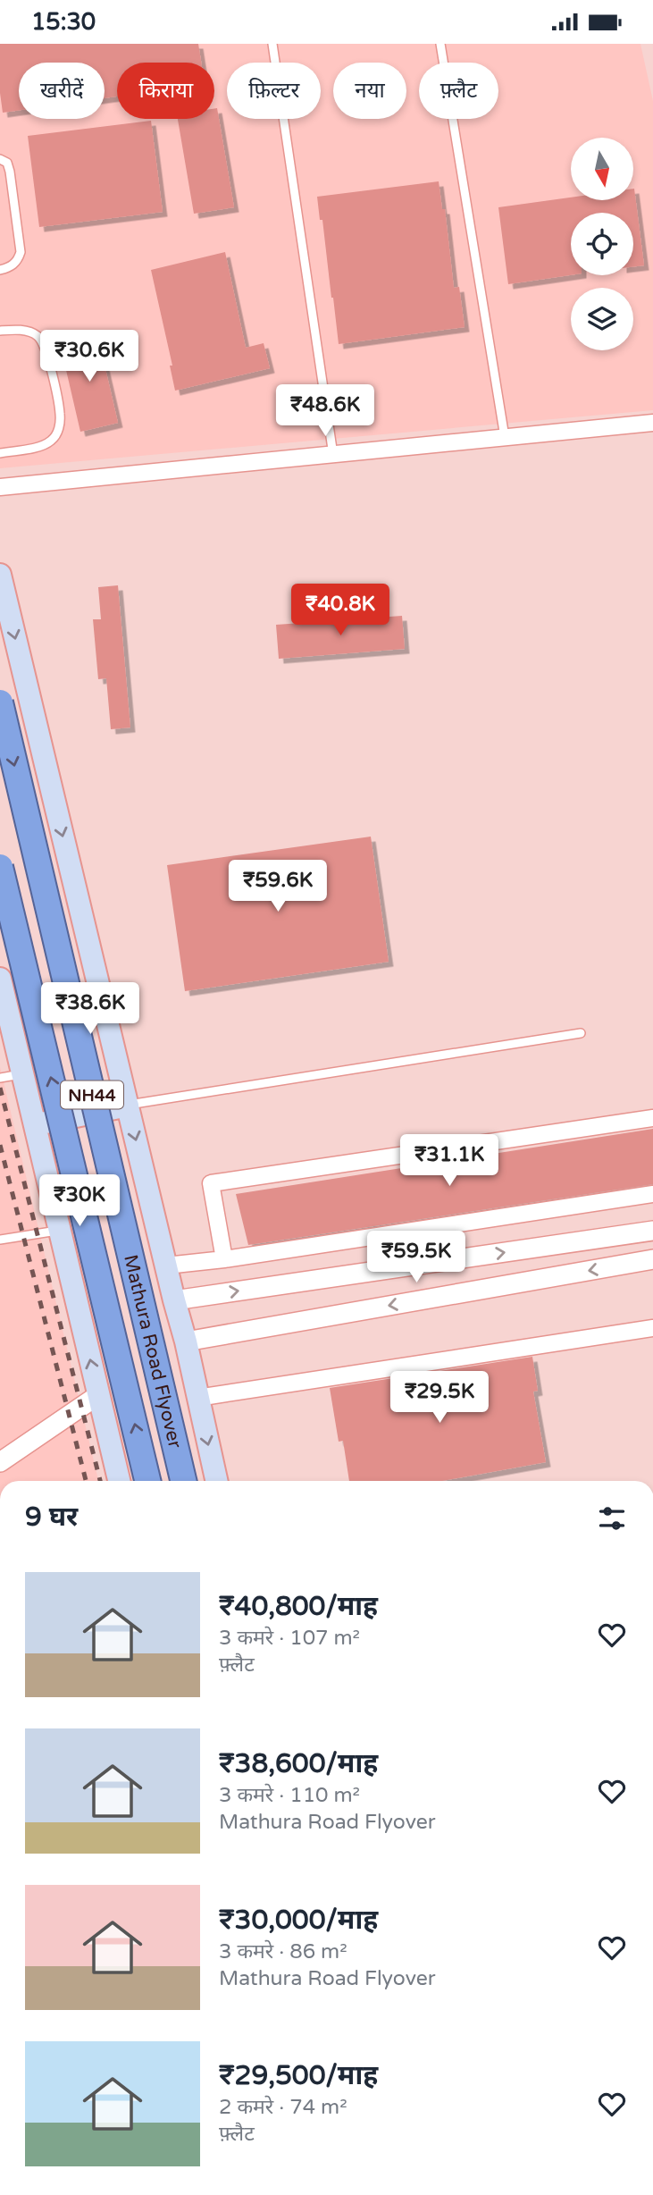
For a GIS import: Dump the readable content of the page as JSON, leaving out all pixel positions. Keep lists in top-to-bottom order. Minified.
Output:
{"streets":{"highway":["NH44","Mathura Road Flyover"]},"north":"bottom","page":{"status":"15:30","chip":["खरीदें","किराया","फ़िल्टर","नया","फ़्लैट"],"price":["₹30.6K","₹48.6K","₹40.8K","₹59.6K","₹38.6K","₹31.1K","₹30K","₹59.5K","₹29.5K"],"heading":"9 घर","list":[{"name":"₹40,800/माह","note":"3 कमरे · 107 m² · फ़्लैट"},{"name":"₹38,600/माह","note":"3 कमरे · 110 m² · Mathura Road Flyover"},{"name":"₹30,000/माह","note":"3 कमरे · 86 m² · Mathura Road Flyover"},{"name":"₹29,500/माह","note":"2 कमरे · 74 m² · फ़्लैट"}]}}
